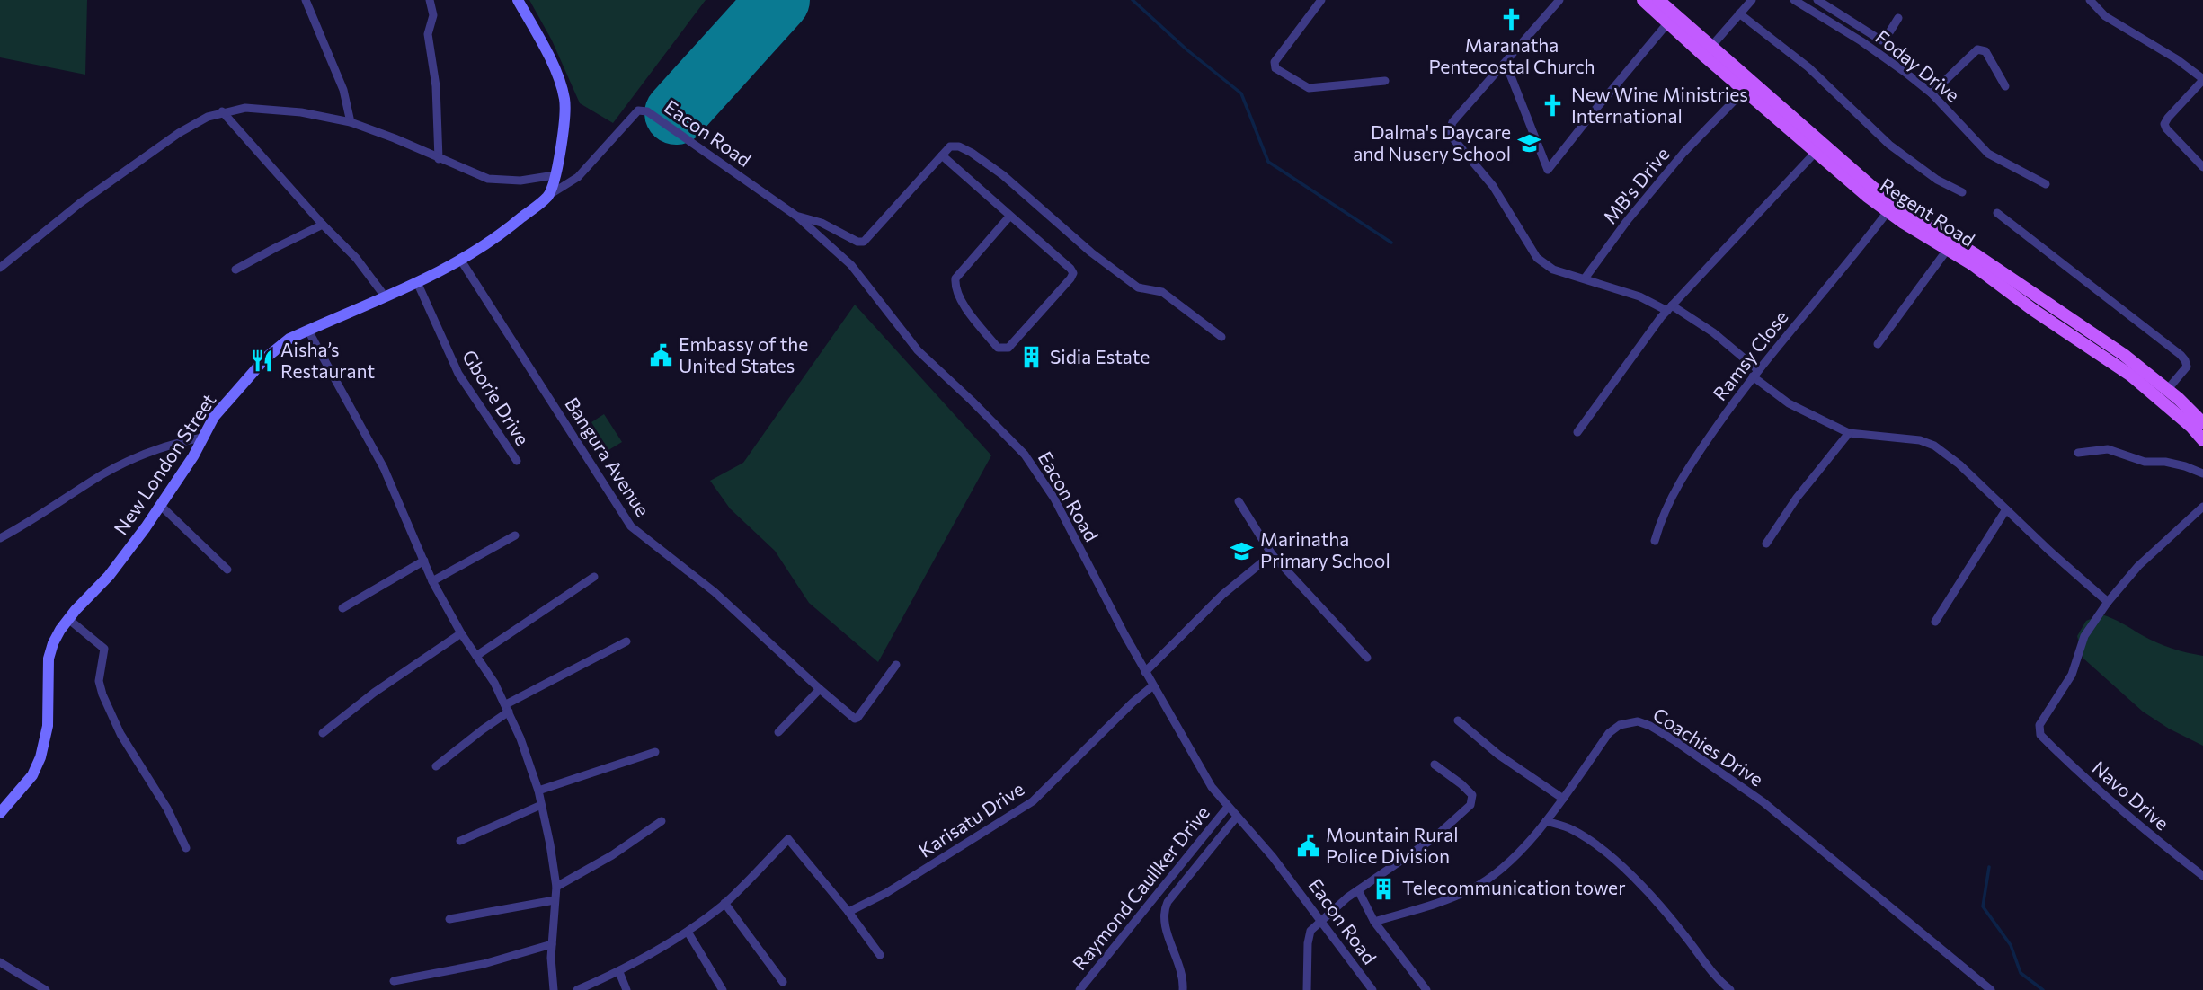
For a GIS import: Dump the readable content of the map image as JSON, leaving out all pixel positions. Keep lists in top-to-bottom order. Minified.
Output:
{"streets":{"main road":["Regent Road"],"street":["Foday Drive","Eacon Road","MB's Drive","Ramsy Close","Gborie Drive","Bangura Avenue","New London Street","Coachies Drive","Navo Drive","Karisatu Drive","Raymond Caullker Drive"]},"crossings":[["Eacon Road","New London Street"],["Eacon Road","Karisatu Drive"],["Eacon Road","Raymond Caullker Drive"],["MB's Drive","Regent Road"],["Regent Road","Ramsy Close"],["Gborie Drive","New London Street"],["Bangura Avenue","New London Street"]],"places":{"church":["Maranatha Pentecostal Church","New Wine Ministries International"],"school or university":["Dalma's Daycare and Nusery School","Marinatha Primary School"],"public building":["Embassy of the United States","Mountain Rural Police Division"],"building":["Sidia Estate","Telecommunication tower"],"restaurant":["Aisha’s Restaurant"]}}
